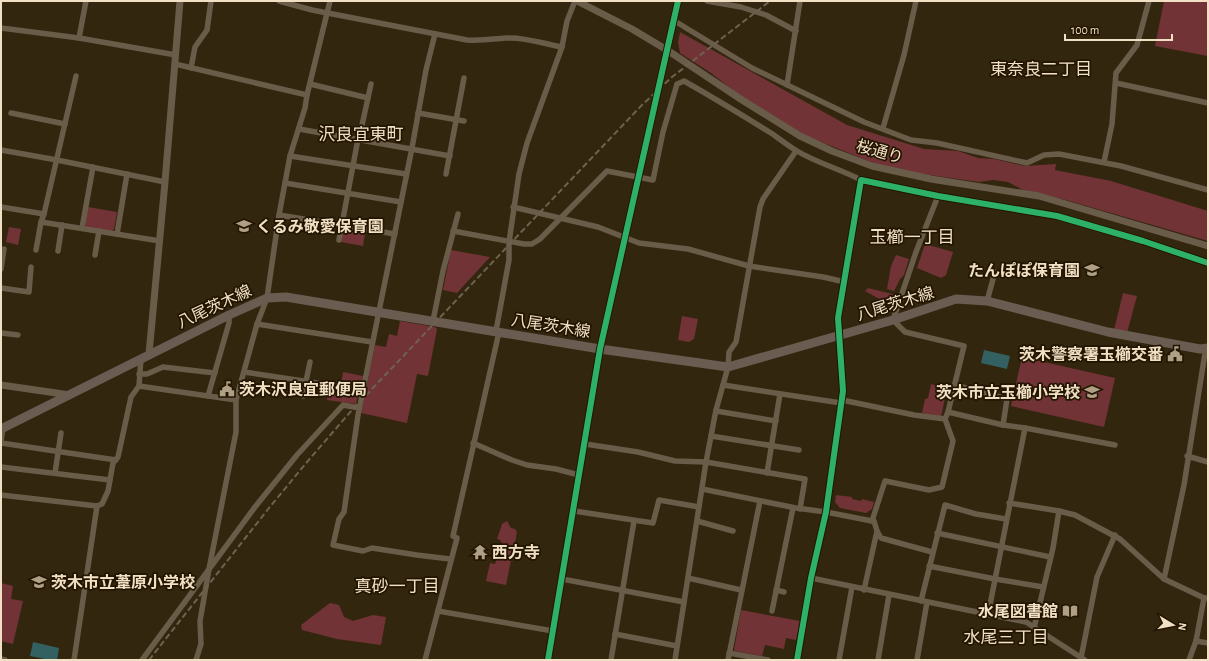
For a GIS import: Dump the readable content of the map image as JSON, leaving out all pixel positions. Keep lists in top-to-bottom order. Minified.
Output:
{"streets":{"main road":["八尾茨木線"],"street":["桜通り"]},"districts":["東奈良二丁目","沢良宜東町","玉櫛一丁目","真砂一丁目","水尾三丁目"],"places":{"school or university":["くるみ敬愛保育園","たんぽぽ保育園","茨木市立玉櫛小学校","茨木市立葦原小学校"],"public building":["茨木警察署玉櫛交番","茨木沢良宜郵便局"],"temple":["西方寺"],"library":["水尾図書館"]},"scale_bar":"100 m","north":"right"}
